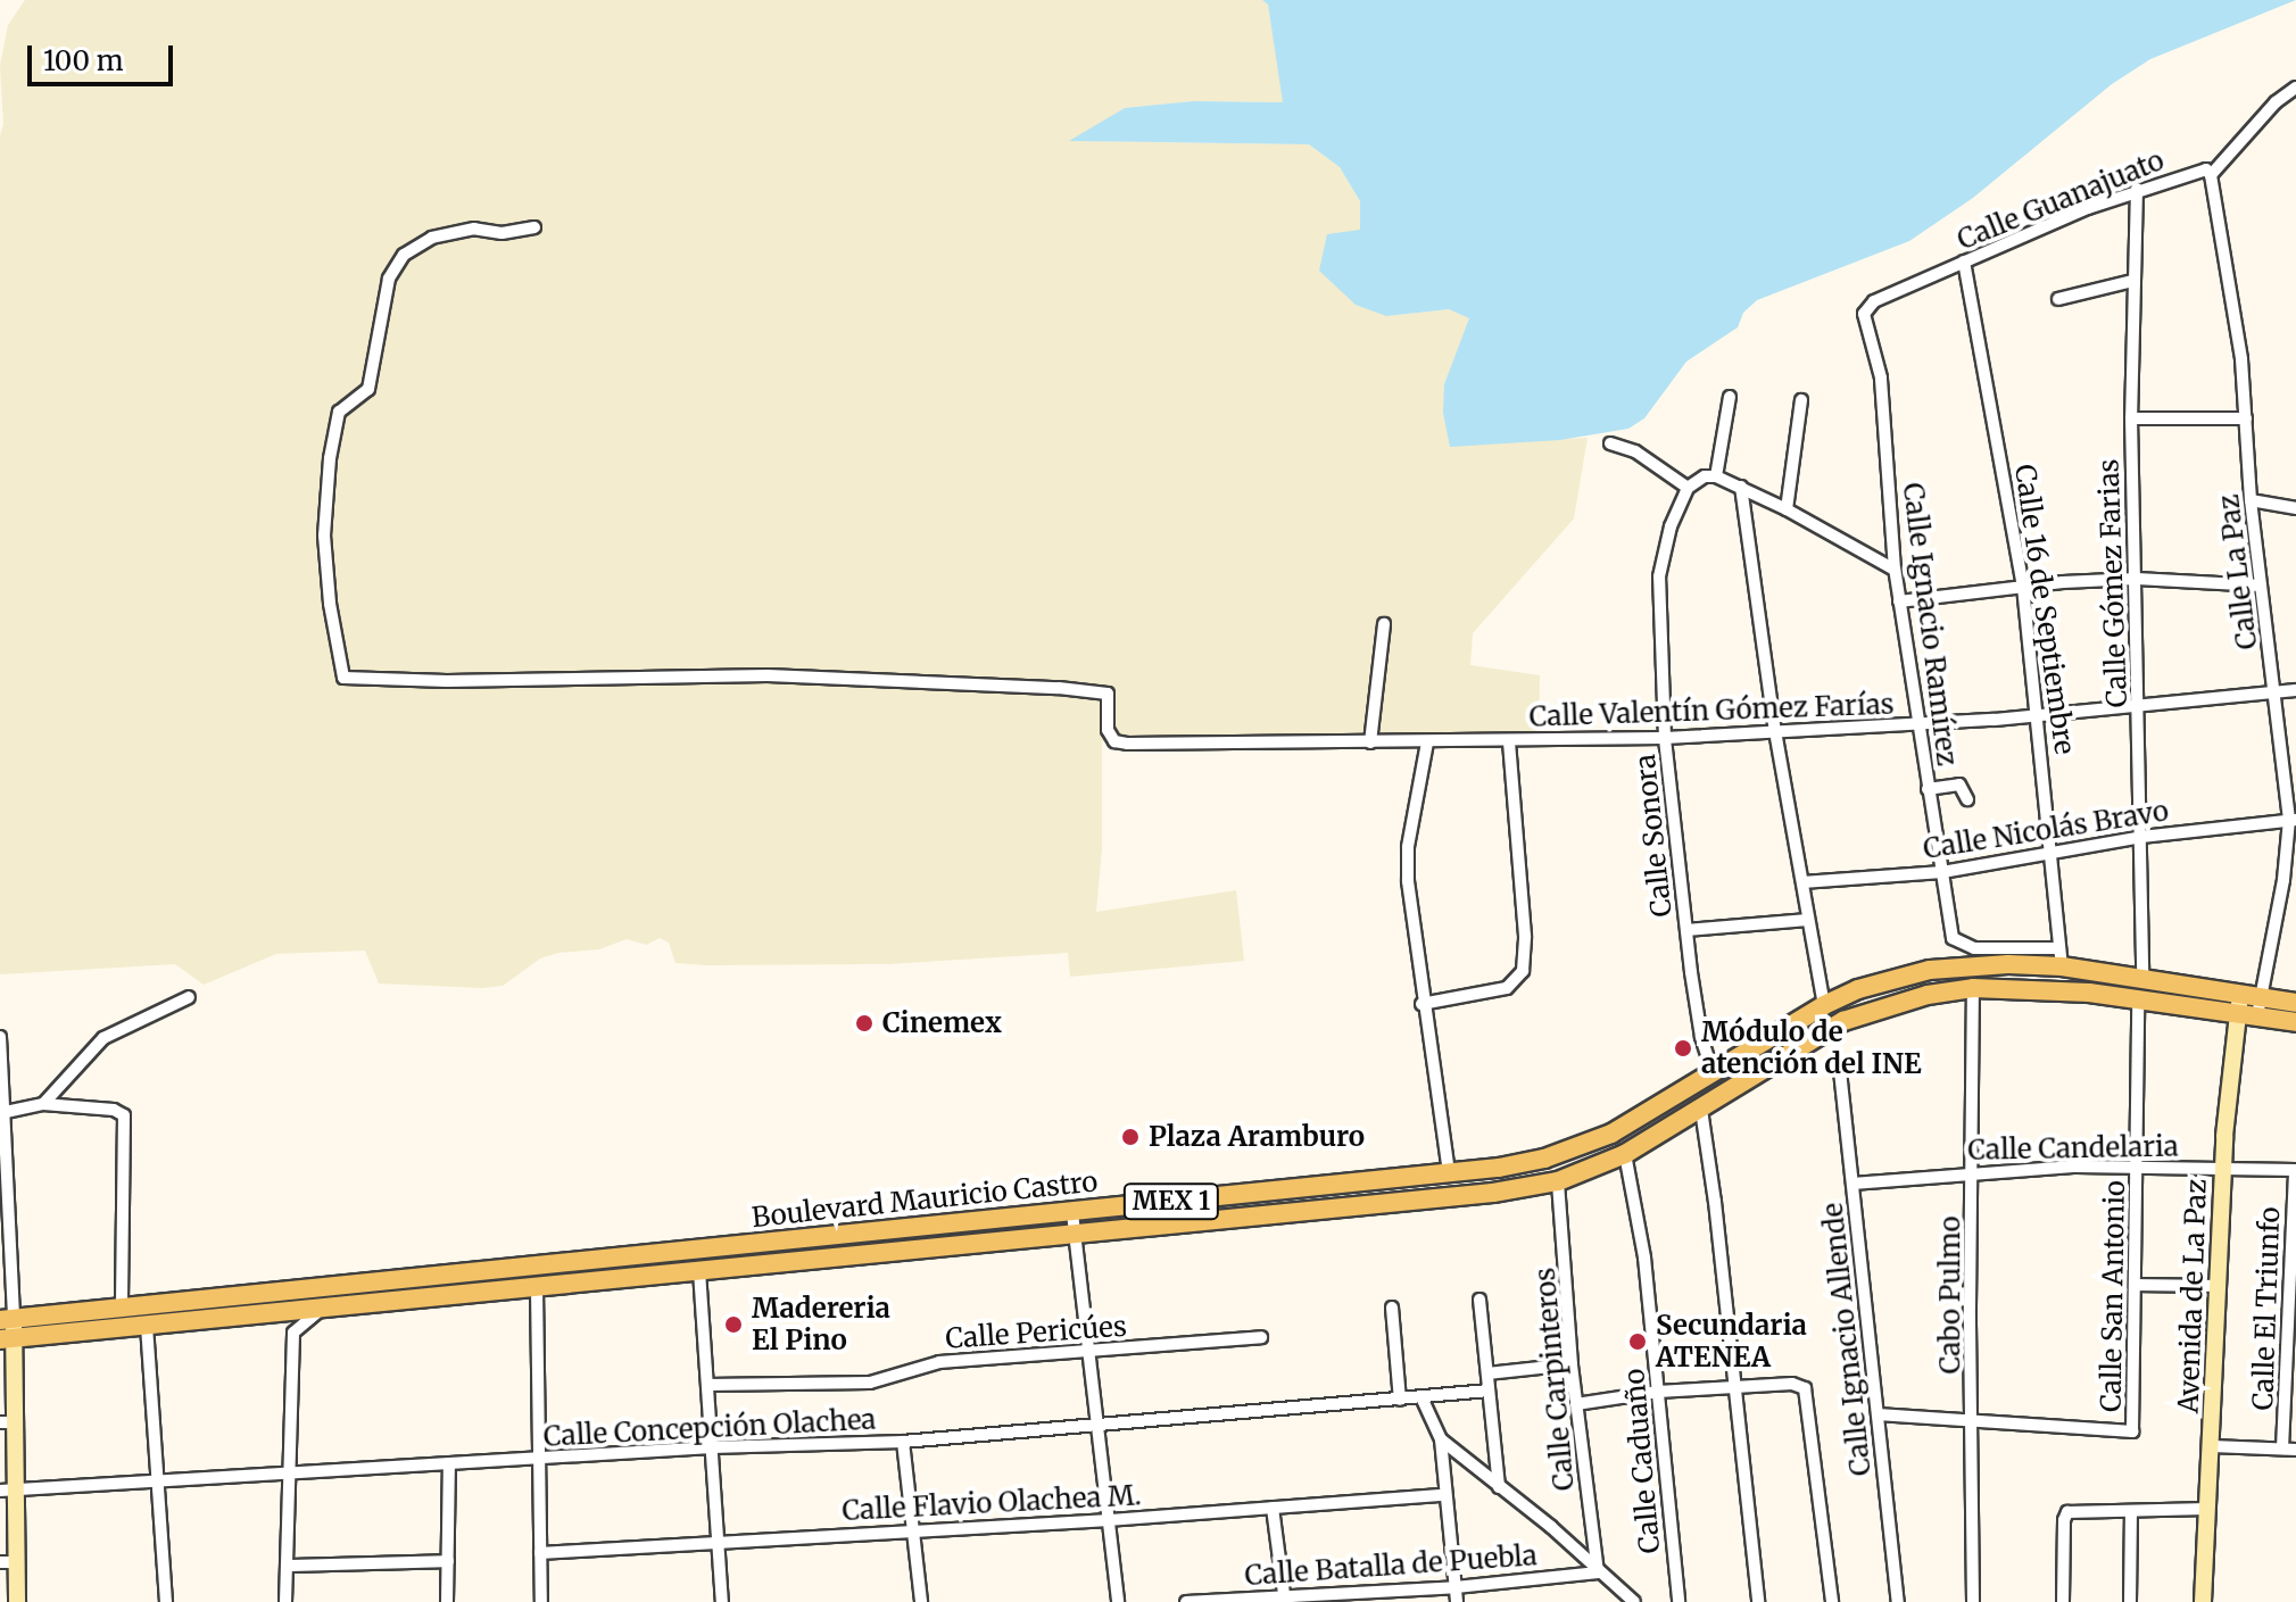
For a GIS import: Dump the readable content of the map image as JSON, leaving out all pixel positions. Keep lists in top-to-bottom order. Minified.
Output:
{"streets":{"main road":["Boulevard Mauricio Castro","MEX 1"],"street":["Calle Guanajuato","Calle La Paz","Calle Gómez Farias","Calle 16 de Septiembre","Calle Ignacio Ramírez","Calle Valentín Gómez Farías","Calle Nicolás Bravo","Calle Sonora","Calle Candelaria","Cabo Pulmo","Calle San Antonio","Avenida de La Paz","Calle El Triunfo","Calle Pericúes","Calle Ignacio Allende","Calle Carpinteros","Calle Concepción Olachea","Calle Caduaño","Calle Flavio Olachea M.","Calle Batalla de Puebla"]},"crossings":[["Calle Guanajuato","Calle La Paz"],["Calle Guanajuato","Calle Gómez Farias"],["Calle Guanajuato","Calle 16 de Septiembre"],["Calle Guanajuato","Calle Ignacio Ramírez"],["Calle La Paz","Calle Valentín Gómez Farías"],["Calle La Paz","Calle Nicolás Bravo"],["Calle La Paz","Boulevard Mauricio Castro"],["Calle La Paz","Avenida de La Paz"],["Calle Gómez Farias","Calle Valentín Gómez Farías"],["Calle Gómez Farias","Calle Nicolás Bravo"],["Calle Gómez Farias","Boulevard Mauricio Castro"],["Calle 16 de Septiembre","Calle Ignacio Ramírez"],["Calle 16 de Septiembre","Calle Valentín Gómez Farías"],["Calle 16 de Septiembre","Calle Nicolás Bravo"],["Calle 16 de Septiembre","Boulevard Mauricio Castro"],["Calle Ignacio Ramírez","Calle Valentín Gómez Farías"],["Calle Ignacio Ramírez","Calle Nicolás Bravo"],["Calle Ignacio Ramírez","Boulevard Mauricio Castro"],["Calle Valentín Gómez Farías","Calle Sonora"],["Calle Sonora","Boulevard Mauricio Castro"],["Calle Candelaria","Cabo Pulmo"],["Calle Candelaria","Calle San Antonio"],["Calle Candelaria","Avenida de La Paz"],["Calle Candelaria","Calle El Triunfo"],["Calle Candelaria","Calle Ignacio Allende"],["Boulevard Mauricio Castro","Cabo Pulmo"],["Boulevard Mauricio Castro","Calle San Antonio"],["Boulevard Mauricio Castro","Avenida de La Paz"],["Boulevard Mauricio Castro","Calle Carpinteros"],["Boulevard Mauricio Castro","Calle Caduaño"],["Cabo Pulmo","Calle San Antonio"],["Calle Carpinteros","Calle Batalla de Puebla"]],"places":["Cinemex","Módulo de atención del INE","Plaza Aramburo","Madereria El Pino","Secundaria ATENEA"],"scale_bar":"100 m"}
